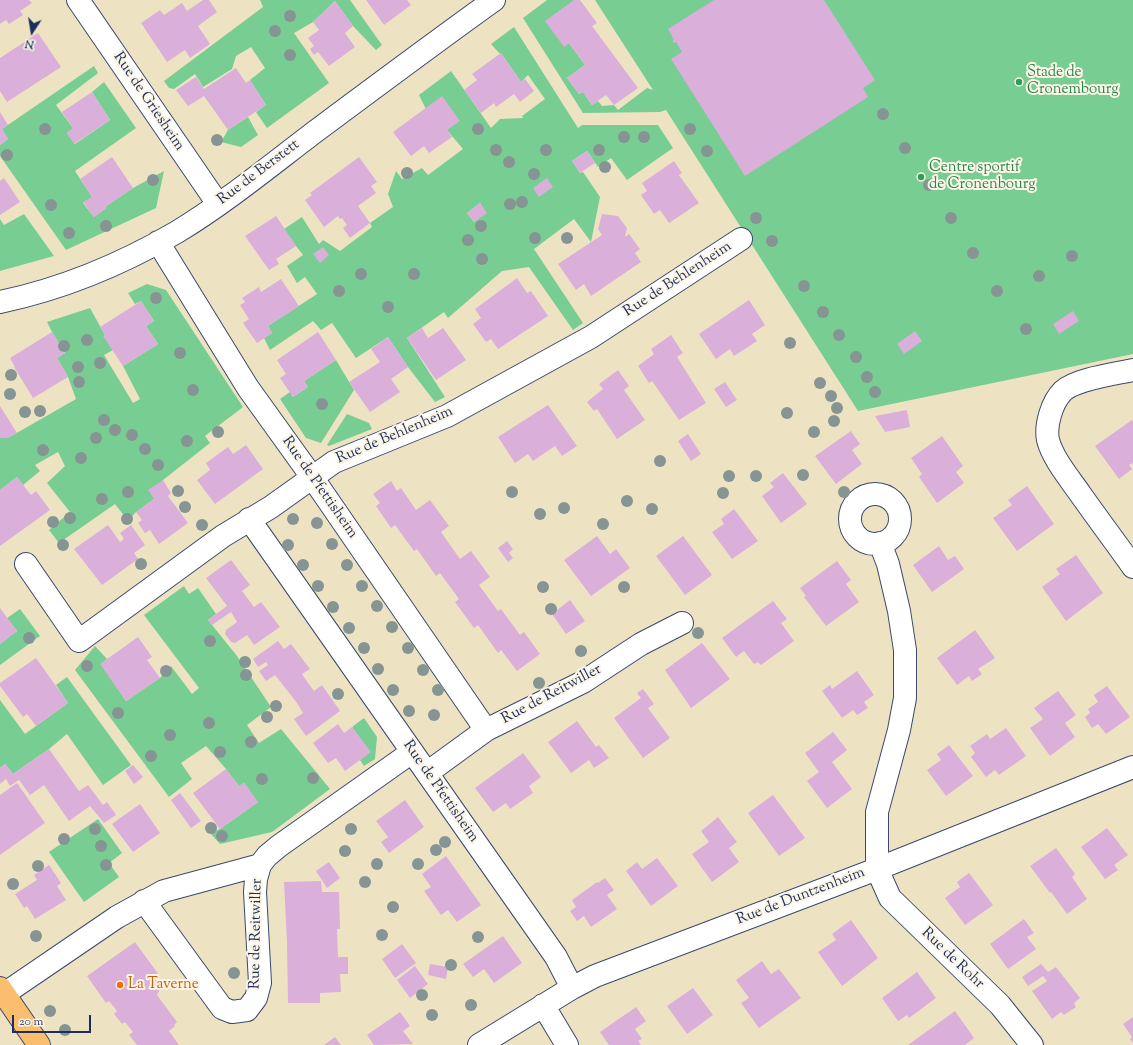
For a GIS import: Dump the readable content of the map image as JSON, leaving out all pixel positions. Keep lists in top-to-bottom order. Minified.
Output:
{"streets":{"street":["Rue de Griesheim","Rue de Berstett","Rue de Behlenheim","Rue de Pfettisheim","Rue de Reitwiller","Rue de Duntzenheim","Rue de Rohr"]},"crossings":[["Rue de Griesheim","Rue de Berstett"],["Rue de Berstett","Rue de Pfettisheim"],["Rue de Behlenheim","Rue de Pfettisheim"],["Rue de Pfettisheim","Rue de Reitwiller"],["Rue de Pfettisheim","Rue de Duntzenheim"],["Rue de Duntzenheim","Rue de Rohr"]],"places":["Stade de Cronembourg","Centre sportif de Cronenbourg","La Taverne"],"scale_bar":"20 m","north":"bottom"}
